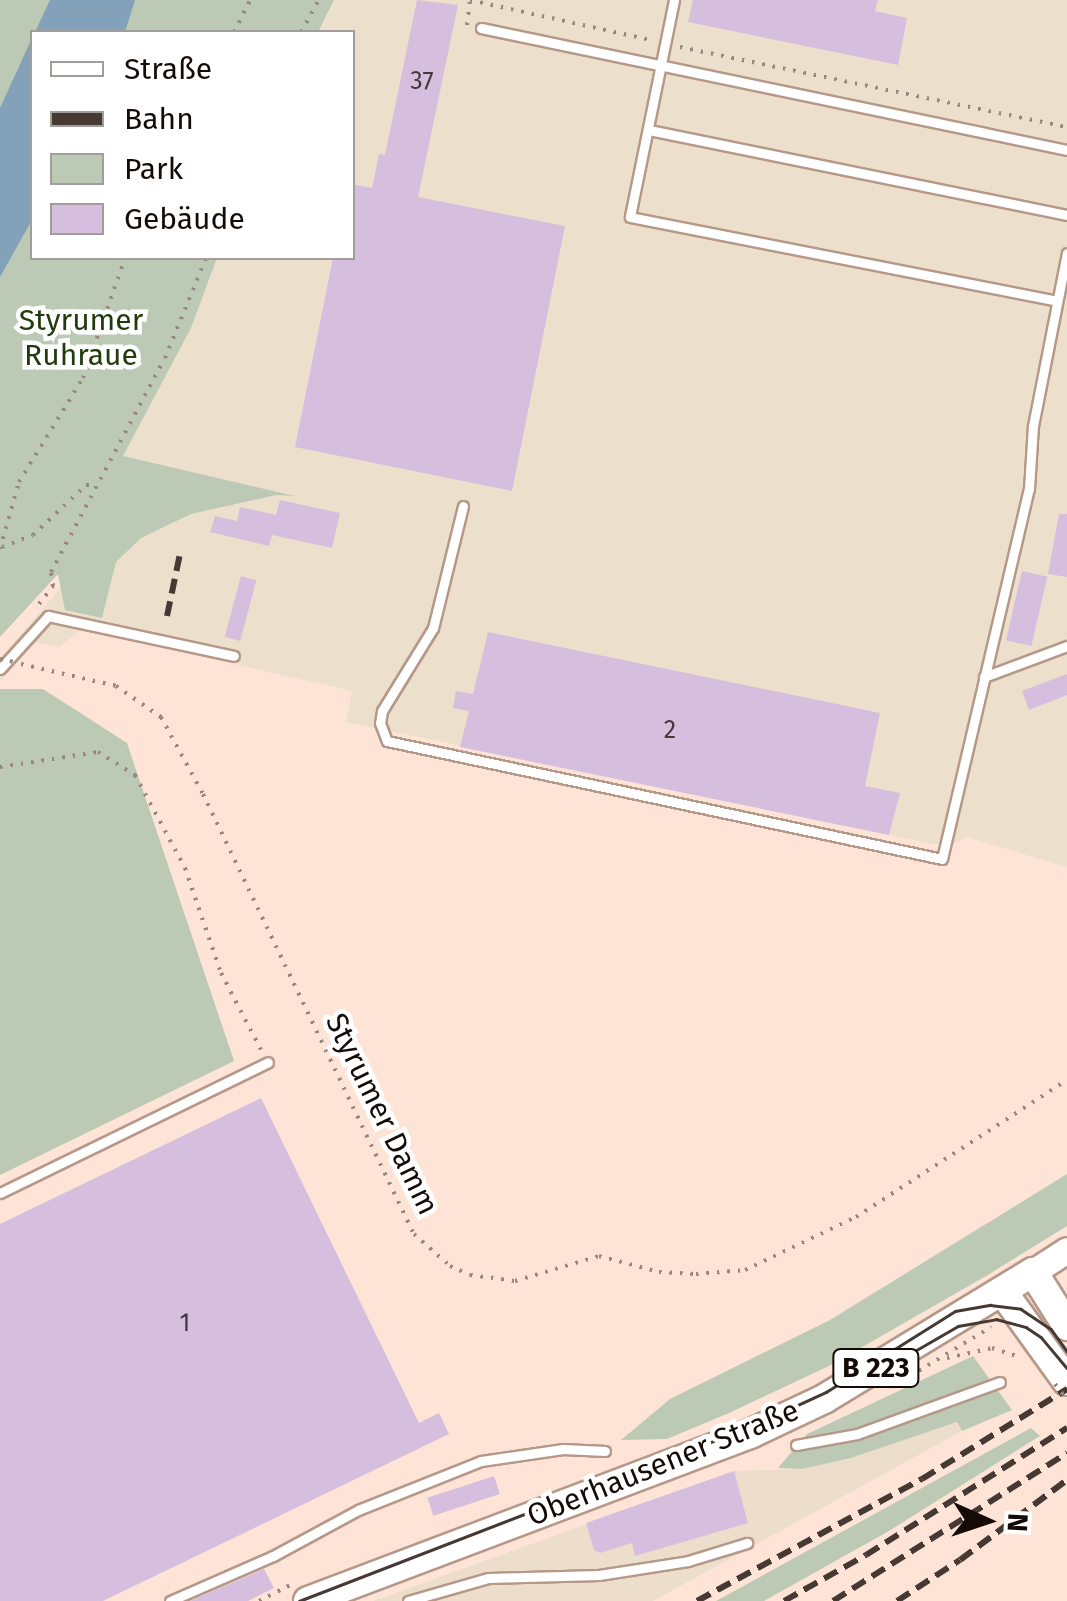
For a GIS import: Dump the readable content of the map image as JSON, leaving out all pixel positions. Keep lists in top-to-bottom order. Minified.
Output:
{"streets":{"main road":["B 223","Oberhausener Straße"],"path":["Styrumer Damm"]},"parks":["Styrumer Ruhraue"],"house_numbers":["37","2","1"],"legend":["Straße","Bahn","Park","Gebäude"],"north":"right"}
